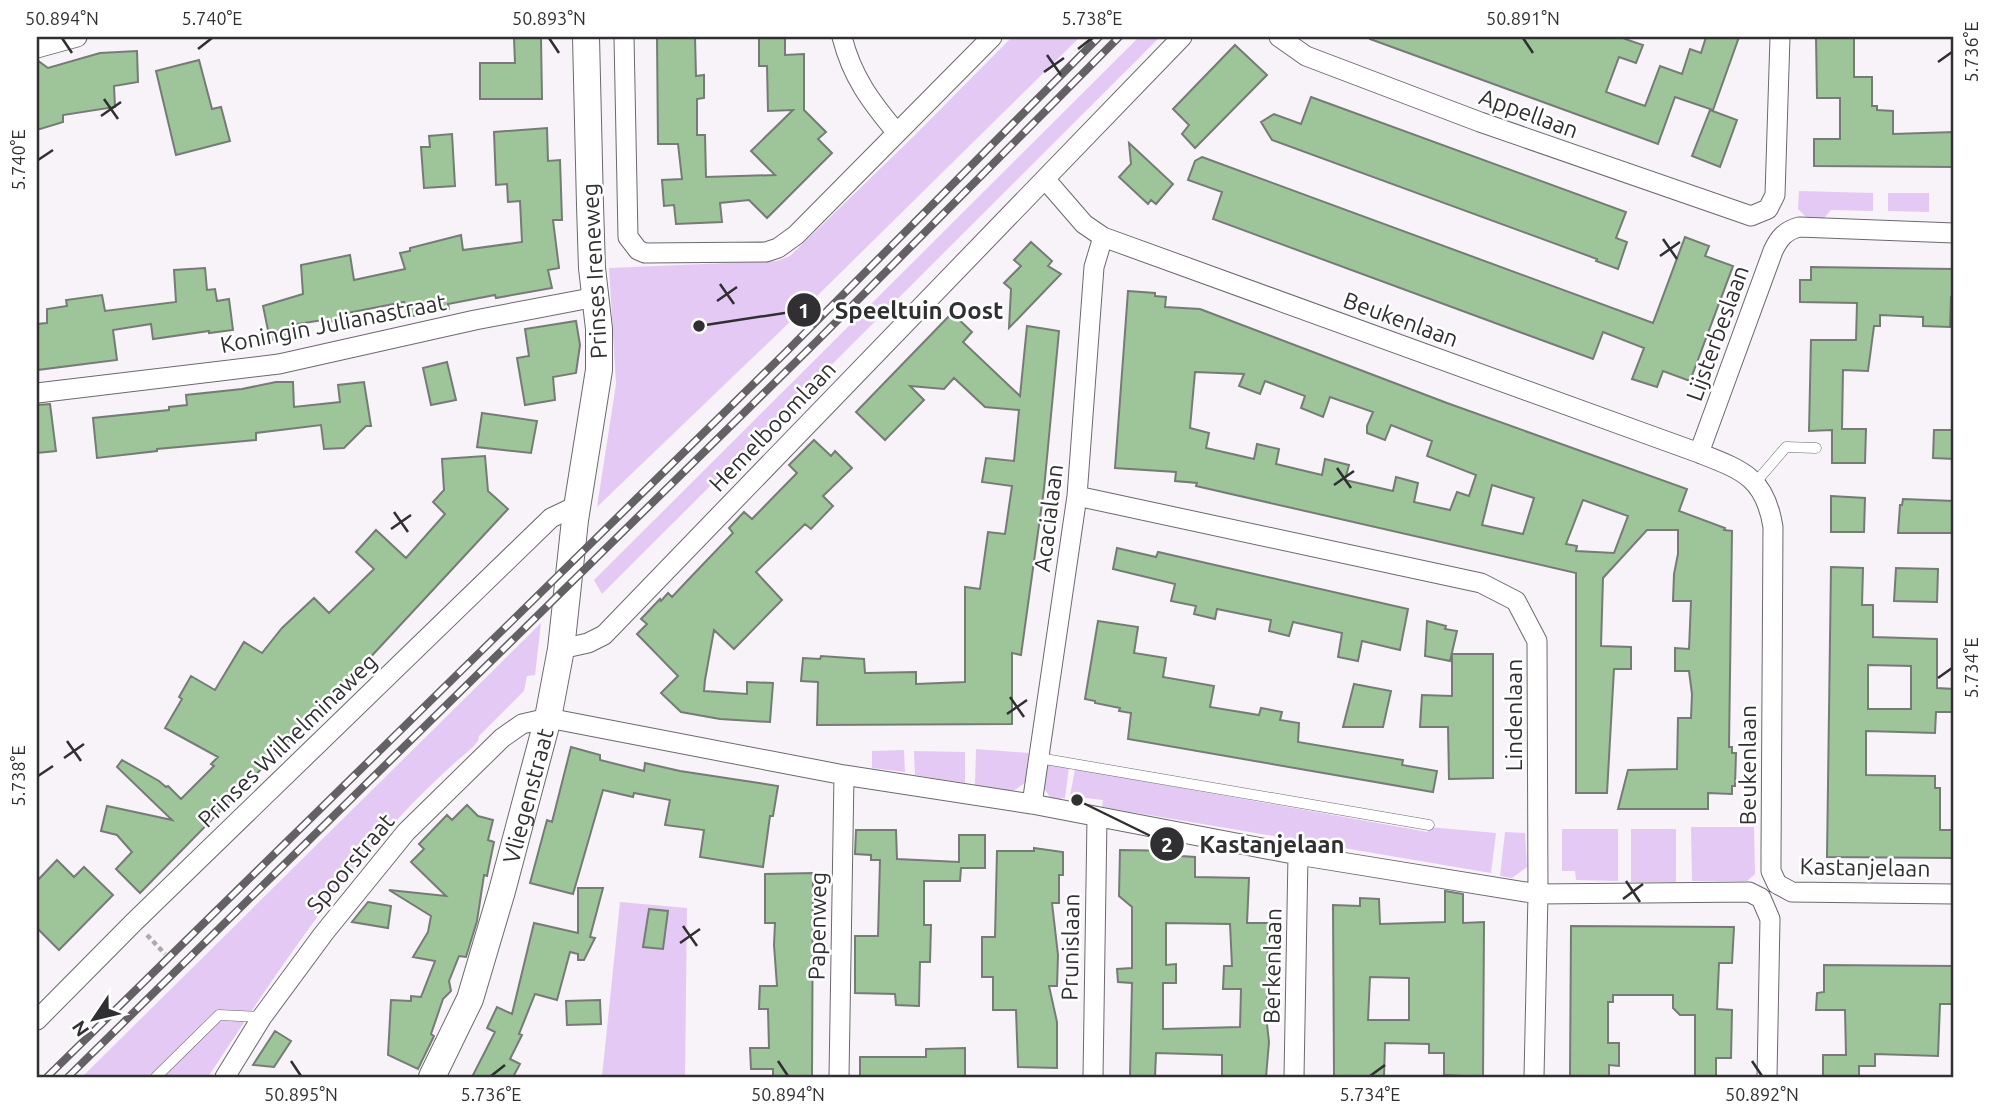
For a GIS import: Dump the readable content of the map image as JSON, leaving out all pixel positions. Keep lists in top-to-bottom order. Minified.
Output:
{"streets":{"main road":["Prinses Ireneweg","Vliegenstraat"],"street":["Appellaan","Beukenlaan","Koningin Julianastraat","Lijsterbeslaan","Hemelboomlaan","Acacialaan","Lindenlaan","Prinses Wilhelminaweg","Spoorstraat","Kastanjelaan","Papenweg","Prunislaan","Berkenlaan"]},"crossings":[["Prinses Ireneweg","Koningin Julianastraat"],["Prinses Ireneweg","Prinses Wilhelminaweg"],["Prinses Ireneweg","Vliegenstraat"],["Beukenlaan","Lijsterbeslaan"],["Beukenlaan","Hemelboomlaan"],["Beukenlaan","Acacialaan"],["Beukenlaan","Kastanjelaan"],["Hemelboomlaan","Vliegenstraat"],["Acacialaan","Lindenlaan"],["Prinses Wilhelminaweg","Vliegenstraat"],["Vliegenstraat","Spoorstraat"]],"places":["Speeltuin Oost","Kastanjelaan"],"north":"bottom left","coordinates":["50.894°N","5.740°E","50.893°N","5.738°E","50.891°N","5.736°E","5.734°E","50.895°N","50.892°N"]}
